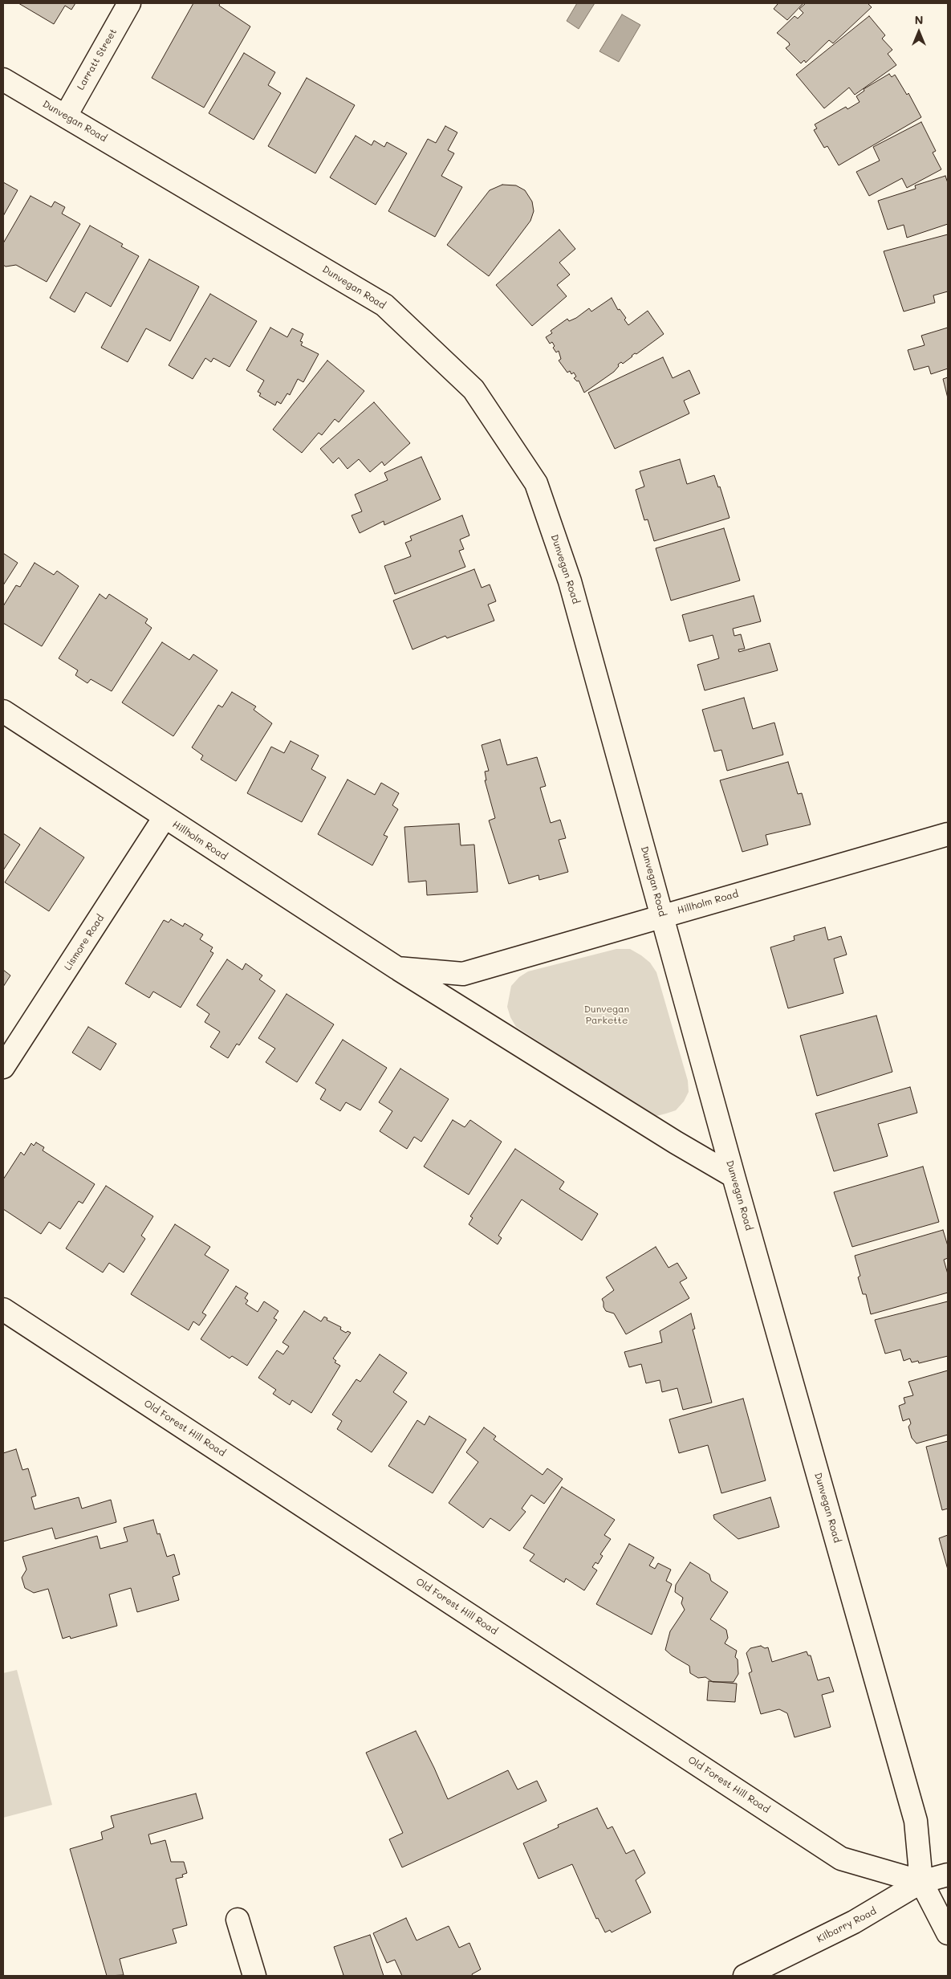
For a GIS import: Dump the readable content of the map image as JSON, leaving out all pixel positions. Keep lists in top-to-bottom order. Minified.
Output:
{"streets":{"street":["Larratt Street","Dunvegan Road","Hillholm Road","Lismore Road","Old Forest Hill Road","Kilbarry Road"]},"crossings":[["Larratt Street","Dunvegan Road"],["Dunvegan Road","Hillholm Road"],["Dunvegan Road","Old Forest Hill Road"],["Dunvegan Road","Kilbarry Road"],["Hillholm Road","Lismore Road"],["Old Forest Hill Road","Kilbarry Road"]],"parks":["Dunvegan Parkette"],"north":"top"}
